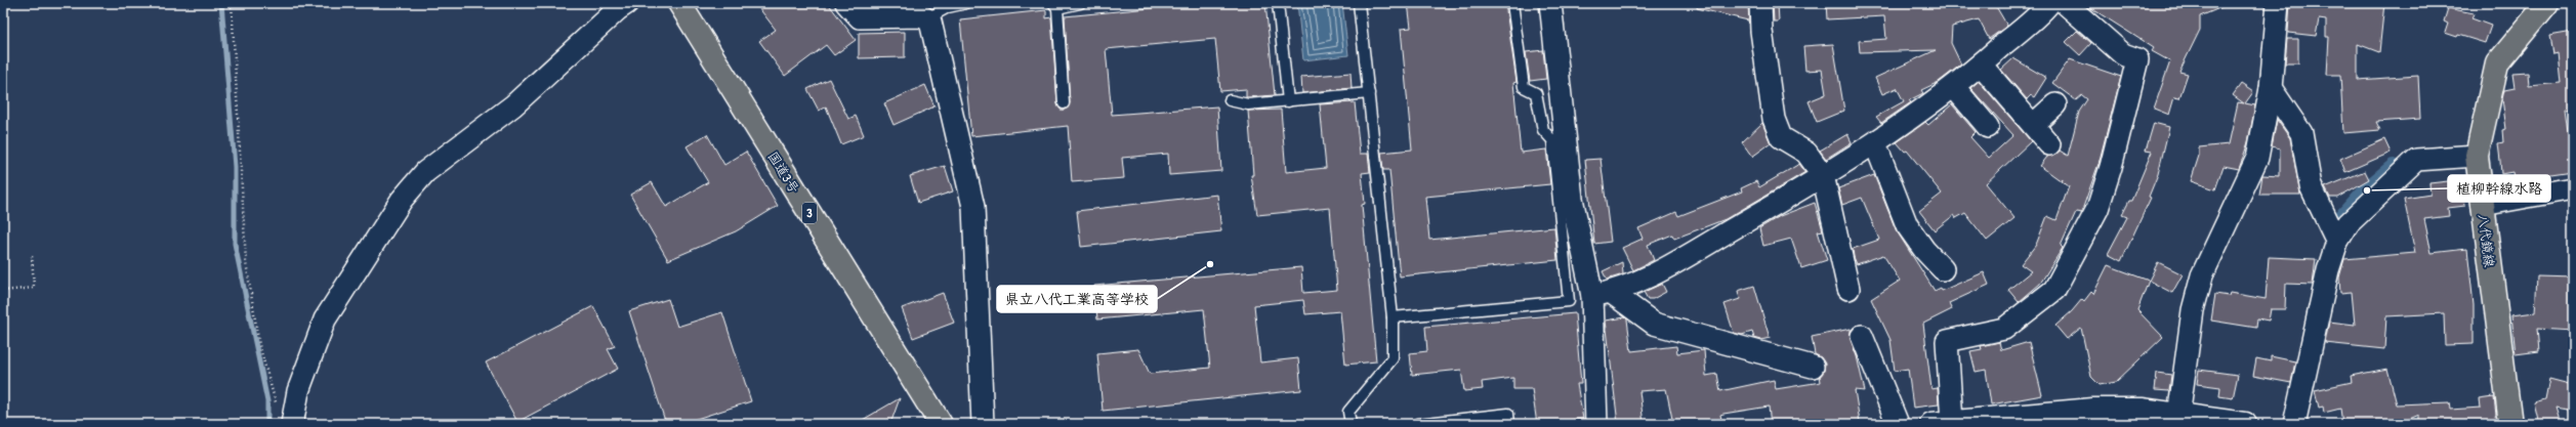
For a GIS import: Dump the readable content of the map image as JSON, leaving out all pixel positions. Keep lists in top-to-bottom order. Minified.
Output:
{"streets":{"main road":["国道3号","3","八代鏡線"]},"places":["植柳幹線水路","県立八代工業高等学校"]}
